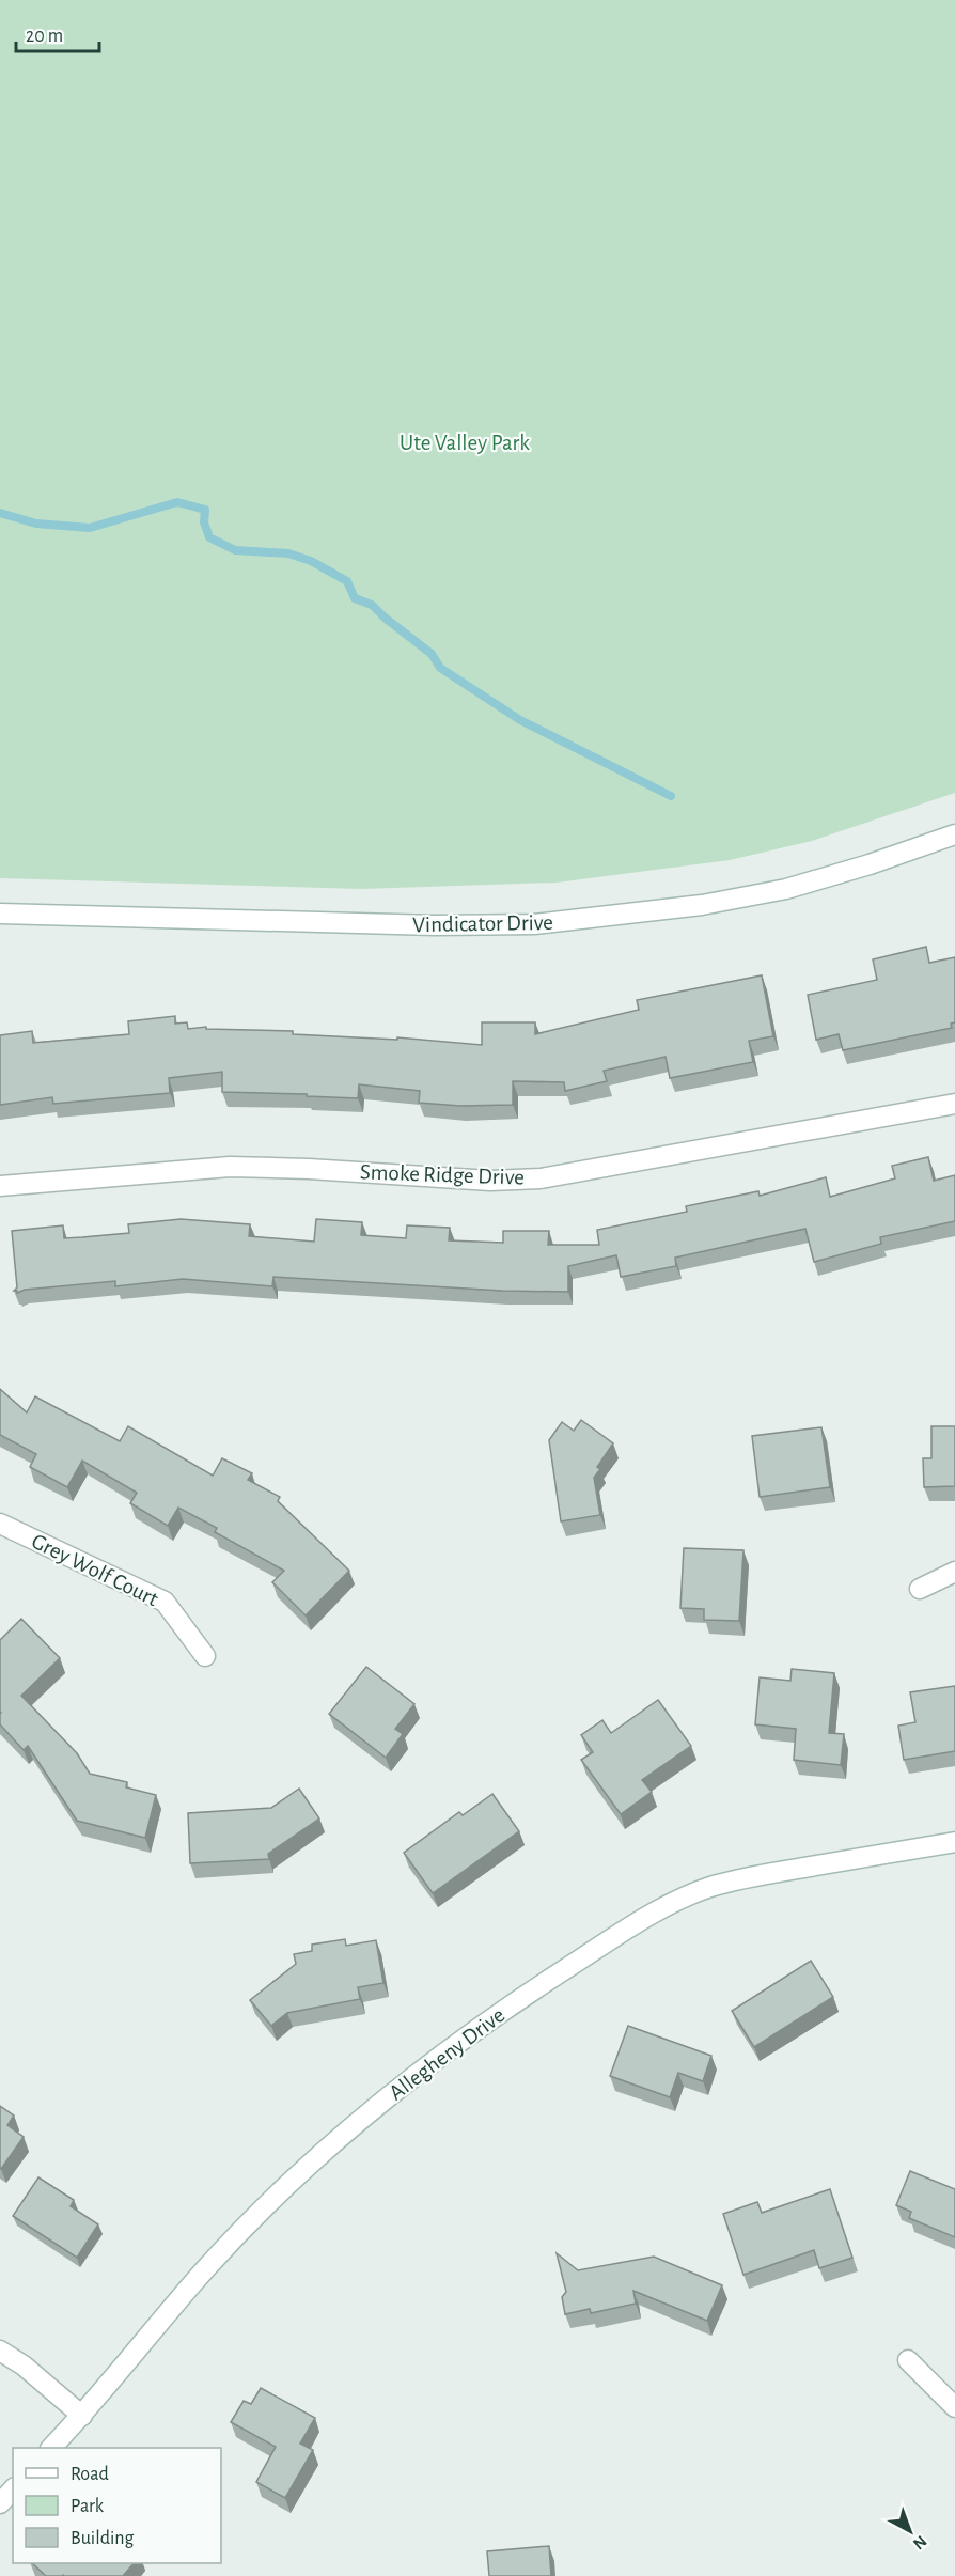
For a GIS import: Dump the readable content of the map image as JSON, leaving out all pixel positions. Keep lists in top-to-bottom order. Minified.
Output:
{"streets":{"street":["Vindicator Drive","Smoke Ridge Drive","Grey Wolf Court","Allegheny Drive"]},"parks":["Ute Valley Park"],"legend":["Road","Park","Building"],"scale_bar":"20 m","north":"bottom right"}
